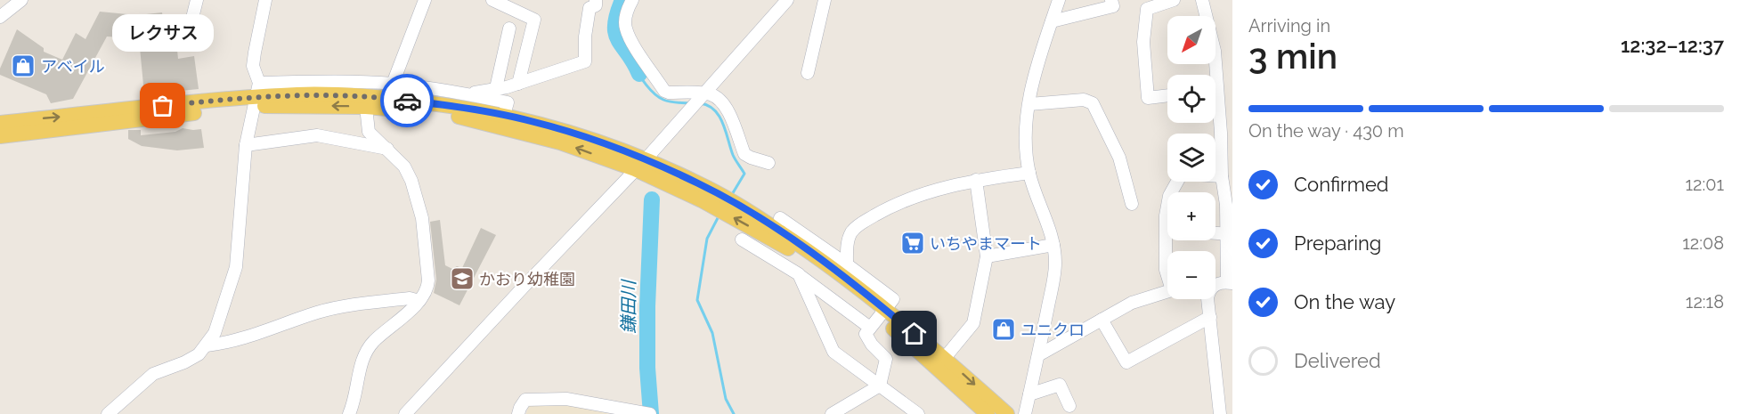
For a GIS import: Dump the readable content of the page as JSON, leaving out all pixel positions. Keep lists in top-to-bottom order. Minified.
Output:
{"water":["鎌田川"],"places":{"shop":["アベイル","ユニクロ"],"other":["レクサス"],"supermarket":["いちやまマート"],"school or university":["かおり幼稚園"]},"north":"bottom left","page":{"heading":["3 min","Arriving in","12:32–12:37"],"bubble":"レクサス","map_buttons":["+","−"],"bar":"On the way · 430 m","list":[["Confirmed","12:01"],["Preparing","12:08"],["On the way","12:18"],"Delivered"]}}
